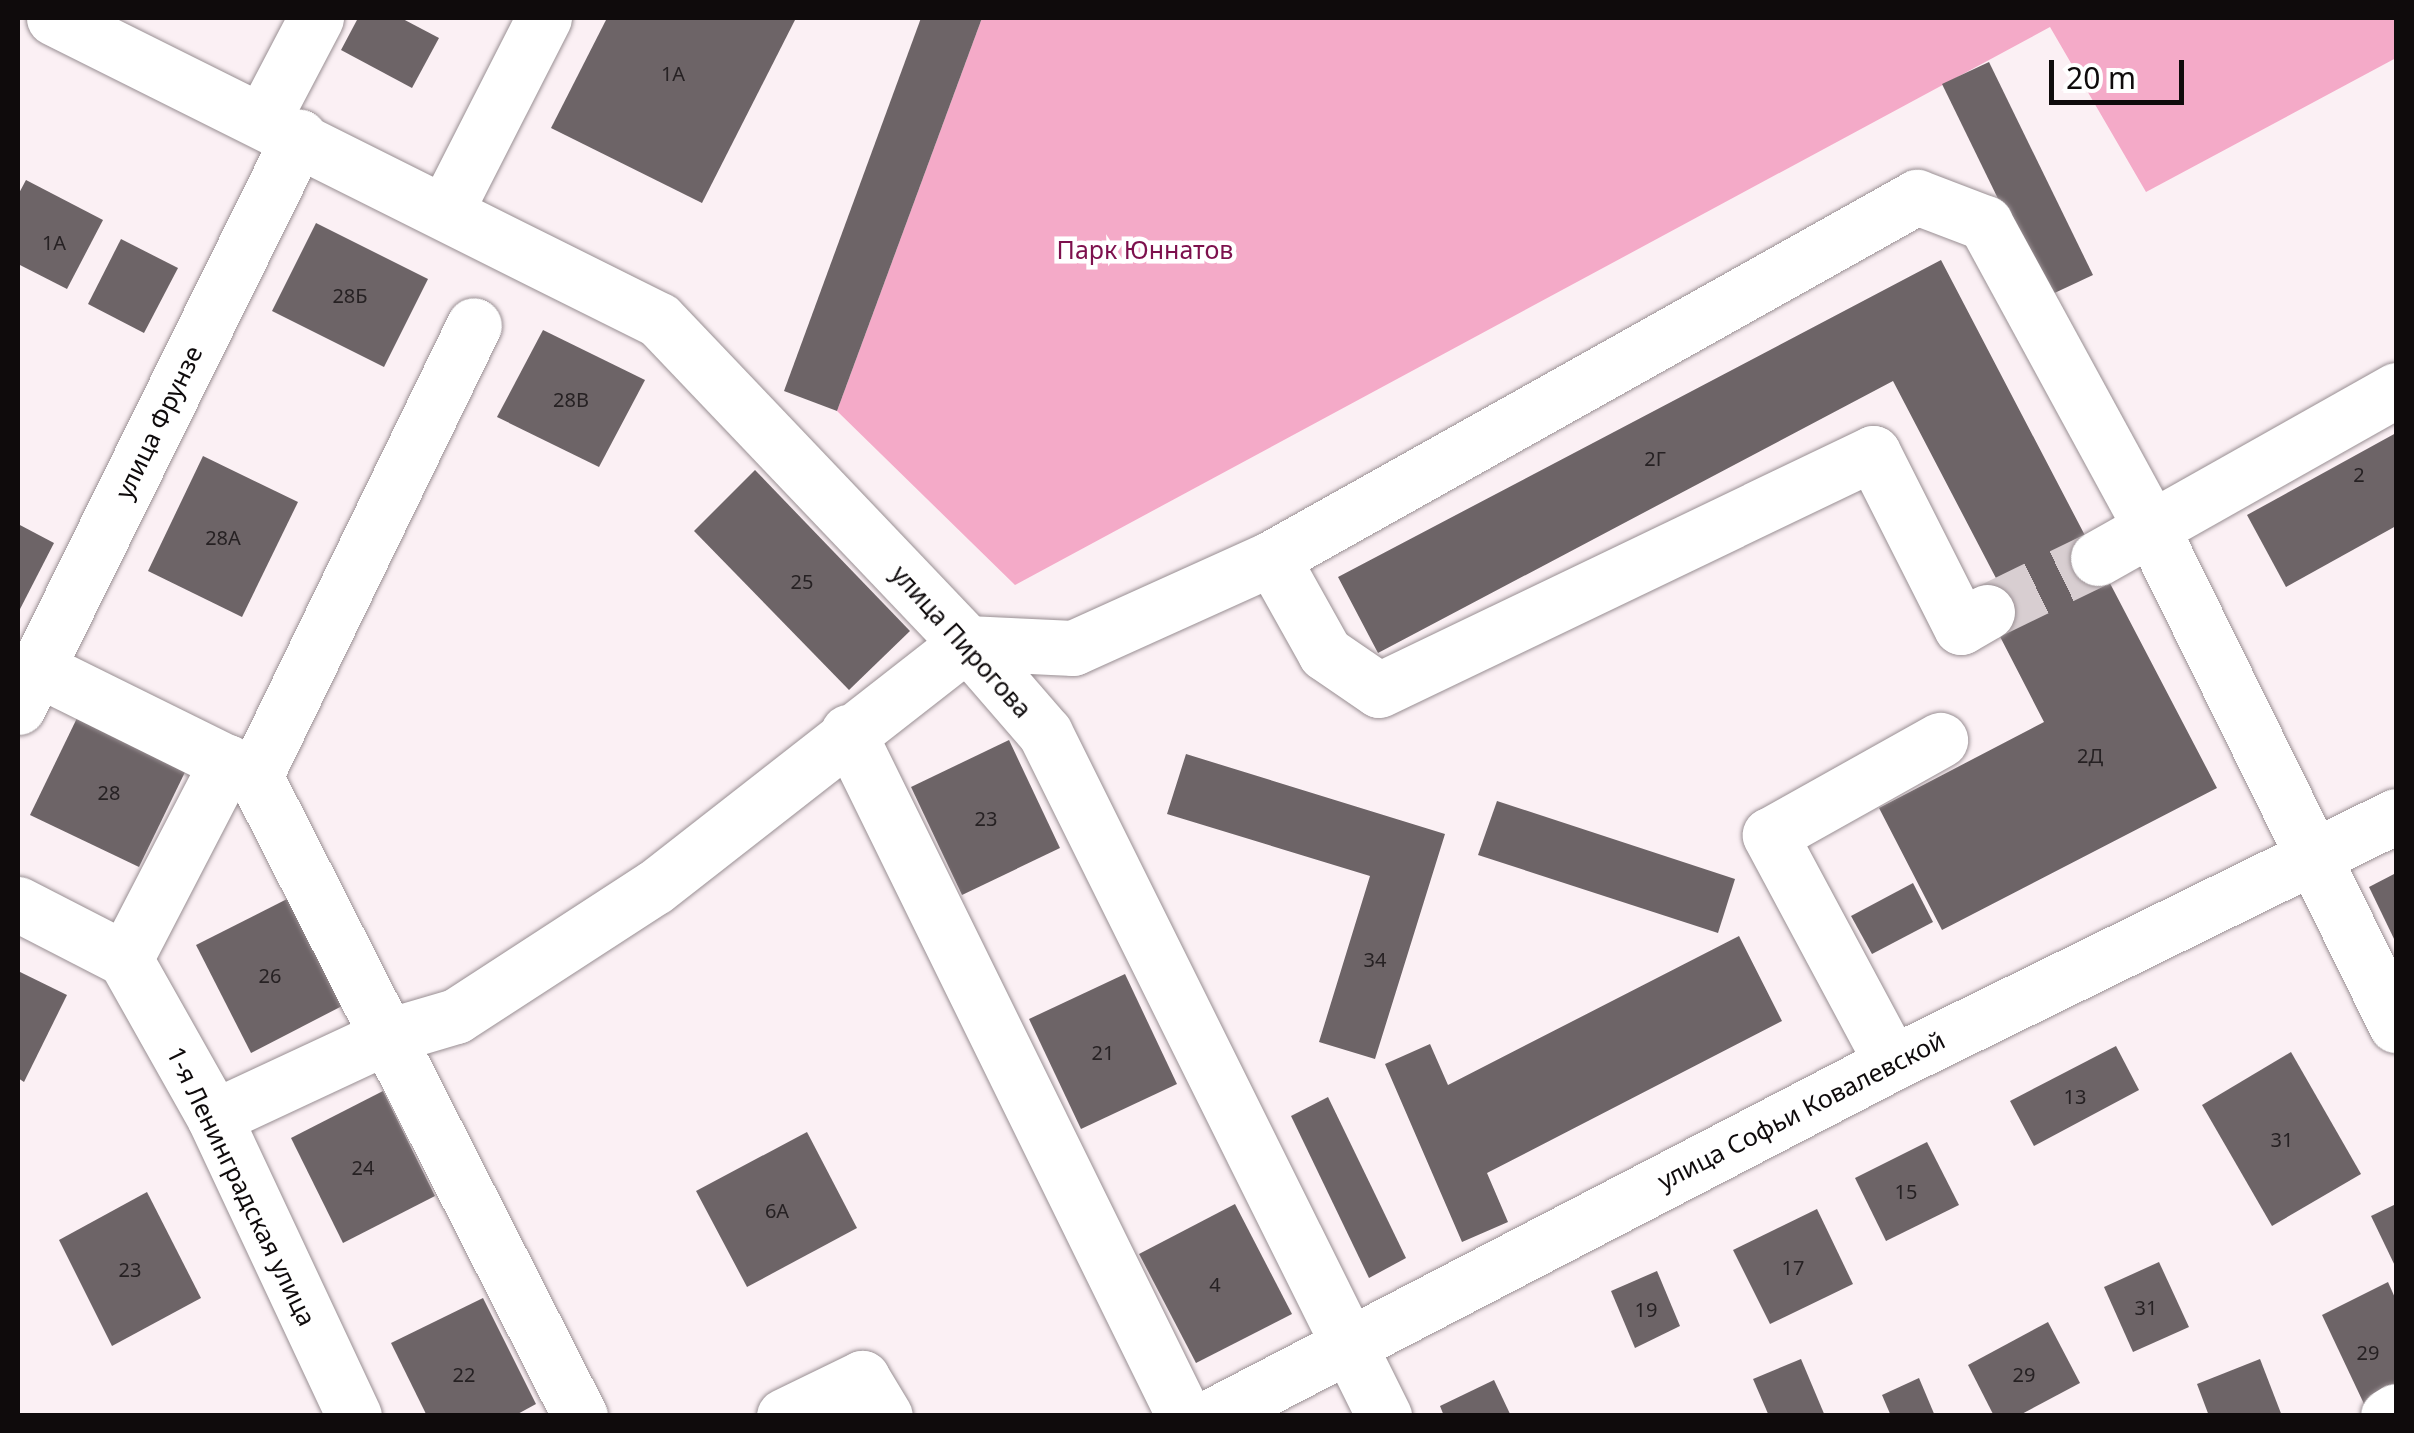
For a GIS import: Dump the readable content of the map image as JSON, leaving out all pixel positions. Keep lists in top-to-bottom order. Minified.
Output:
{"streets":{"street":["улица Фрунзе","улица Пирогова","улица Софьи Ковалевской","1-я Ленинградская улица"]},"crossings":[["улица Фрунзе","улица Пирогова"],["улица Пирогова","улица Софьи Ковалевской"]],"parks":["Парк Юннатов"],"house_numbers":["1А","1А","28Б","28В","2Г","2","28А","25","2Д","28","23","34","26","21","13","31","24","15","6А","17","23","4","31","19","29","22","29"],"scale_bar":"20 m"}
